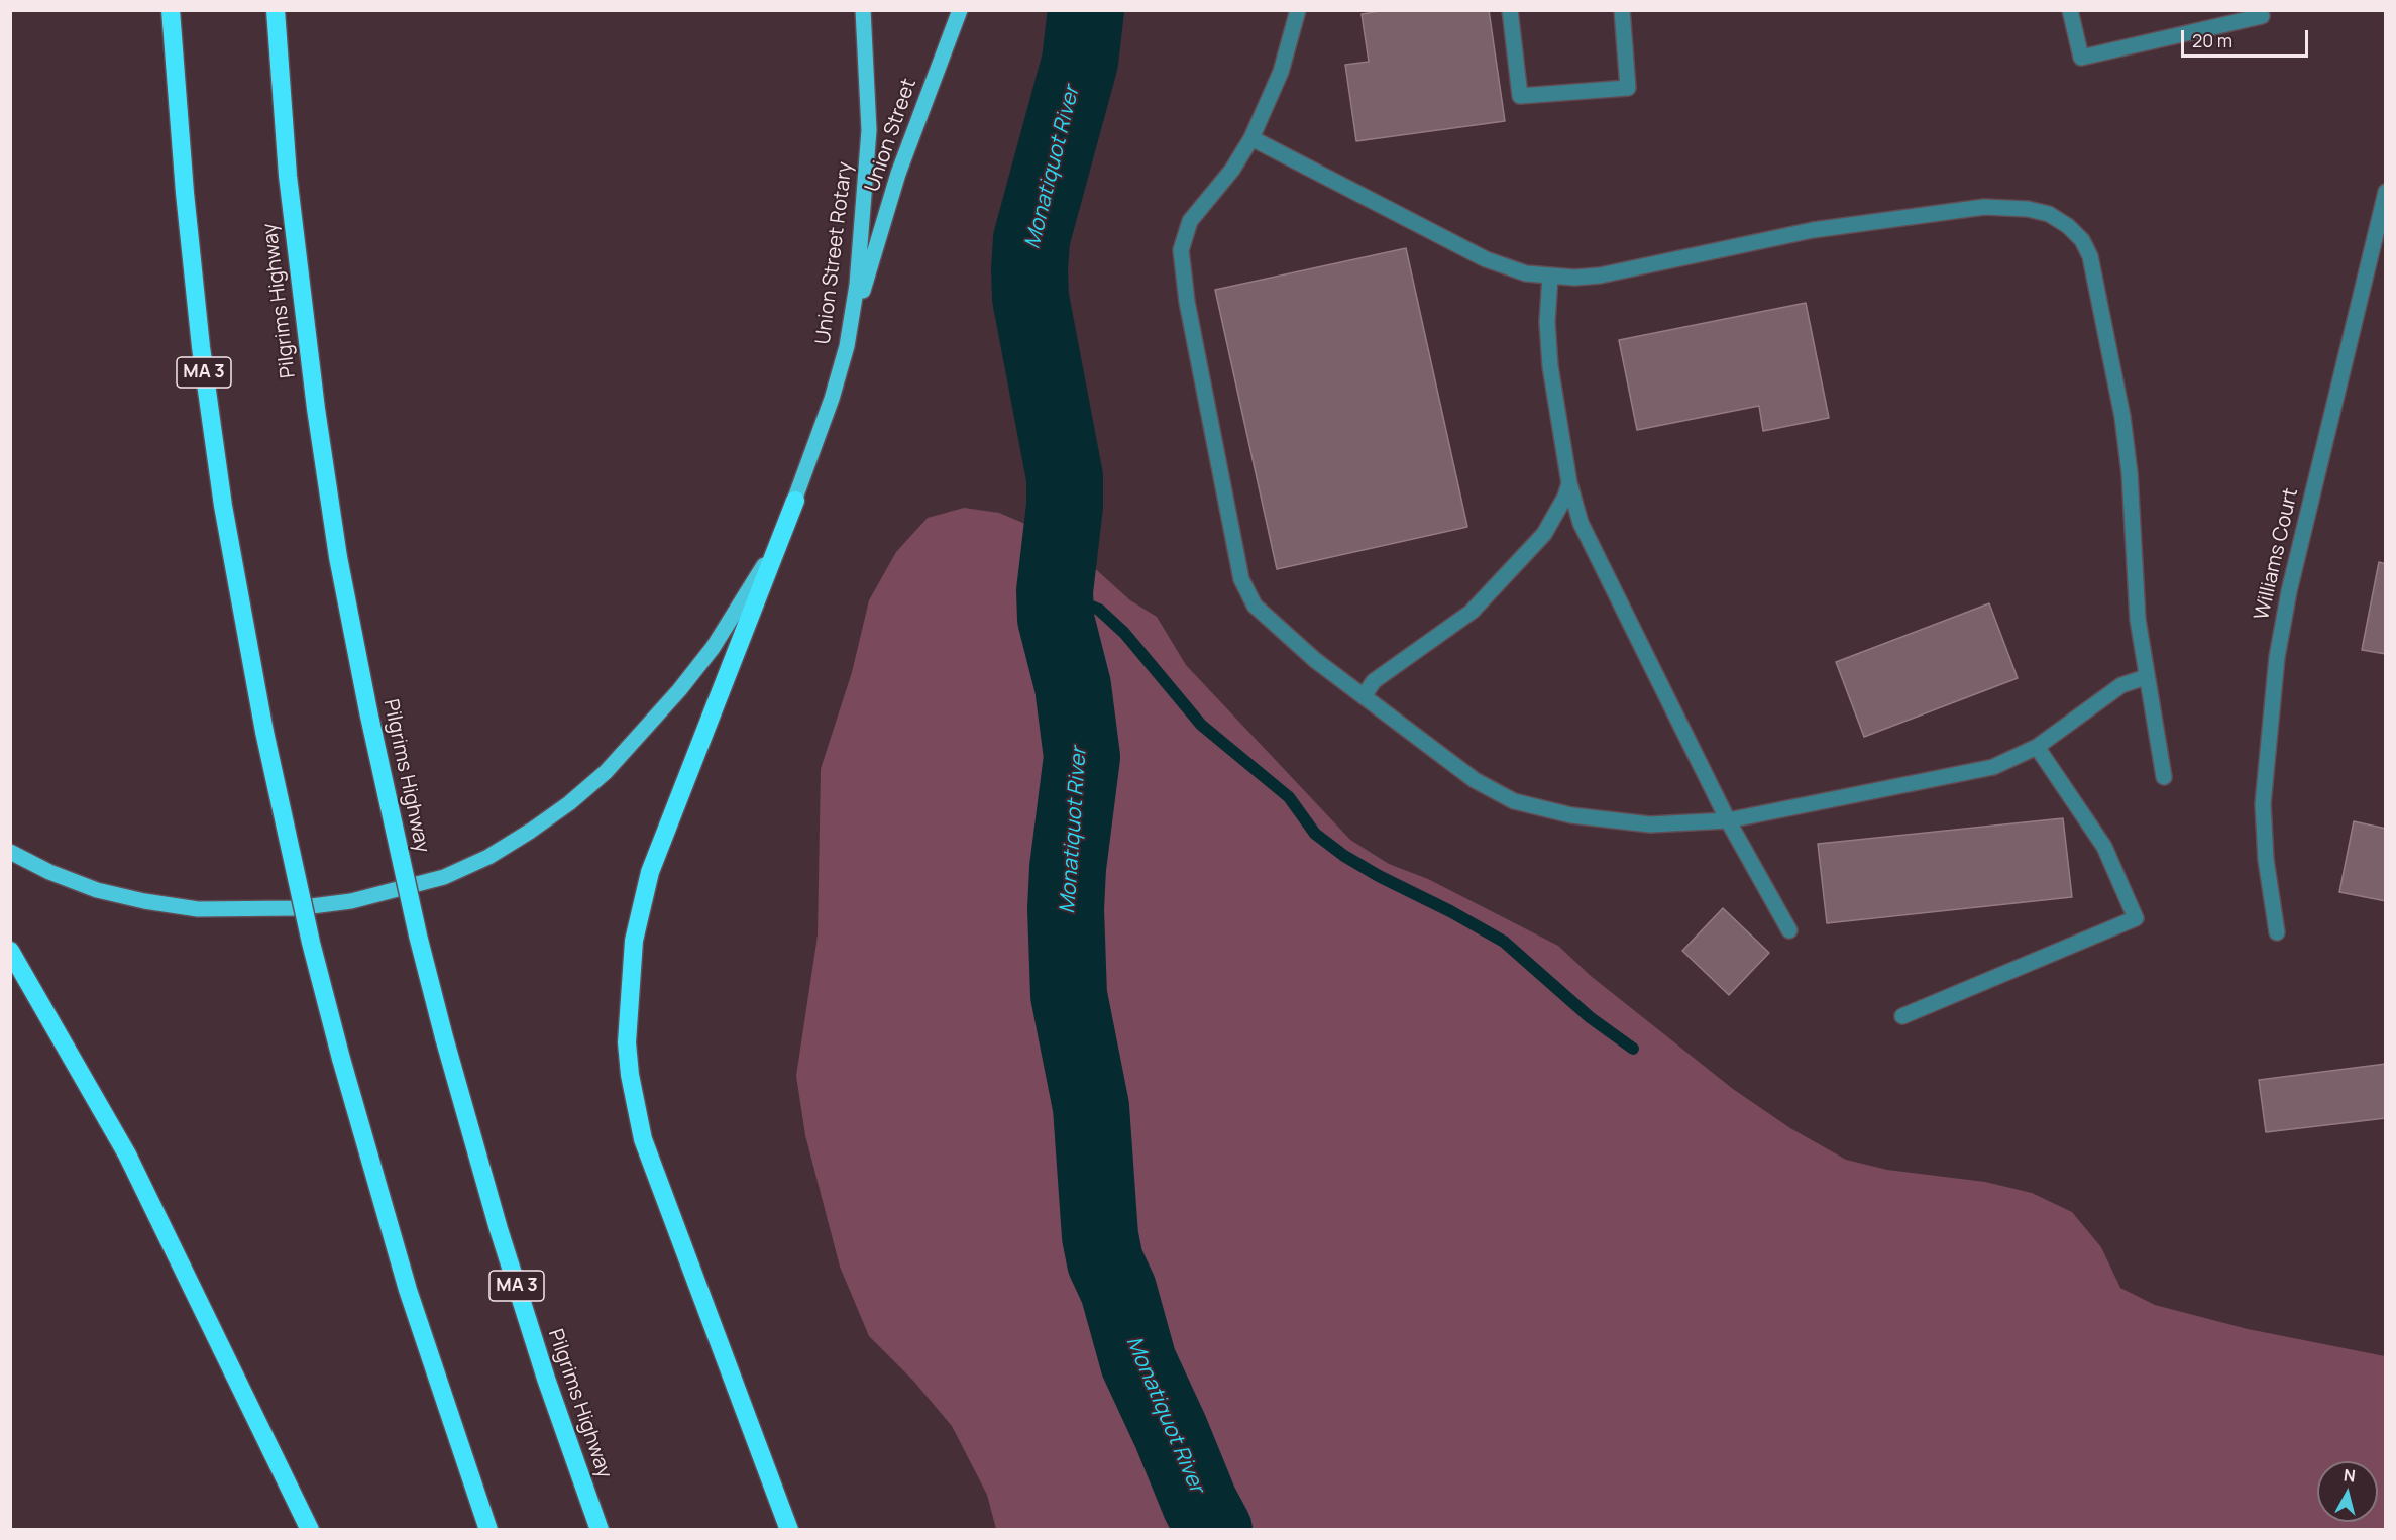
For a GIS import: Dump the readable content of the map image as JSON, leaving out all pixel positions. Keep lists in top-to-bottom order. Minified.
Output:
{"streets":{"highway":["Pilgrims Highway","MA 3"],"main road":["Union Street","Union Street Rotary"],"street":["Williams Court"]},"crossings":[["Union Street","Union Street Rotary"]],"water":["Monatiquot River"],"scale_bar":"20 m","north":"top"}
